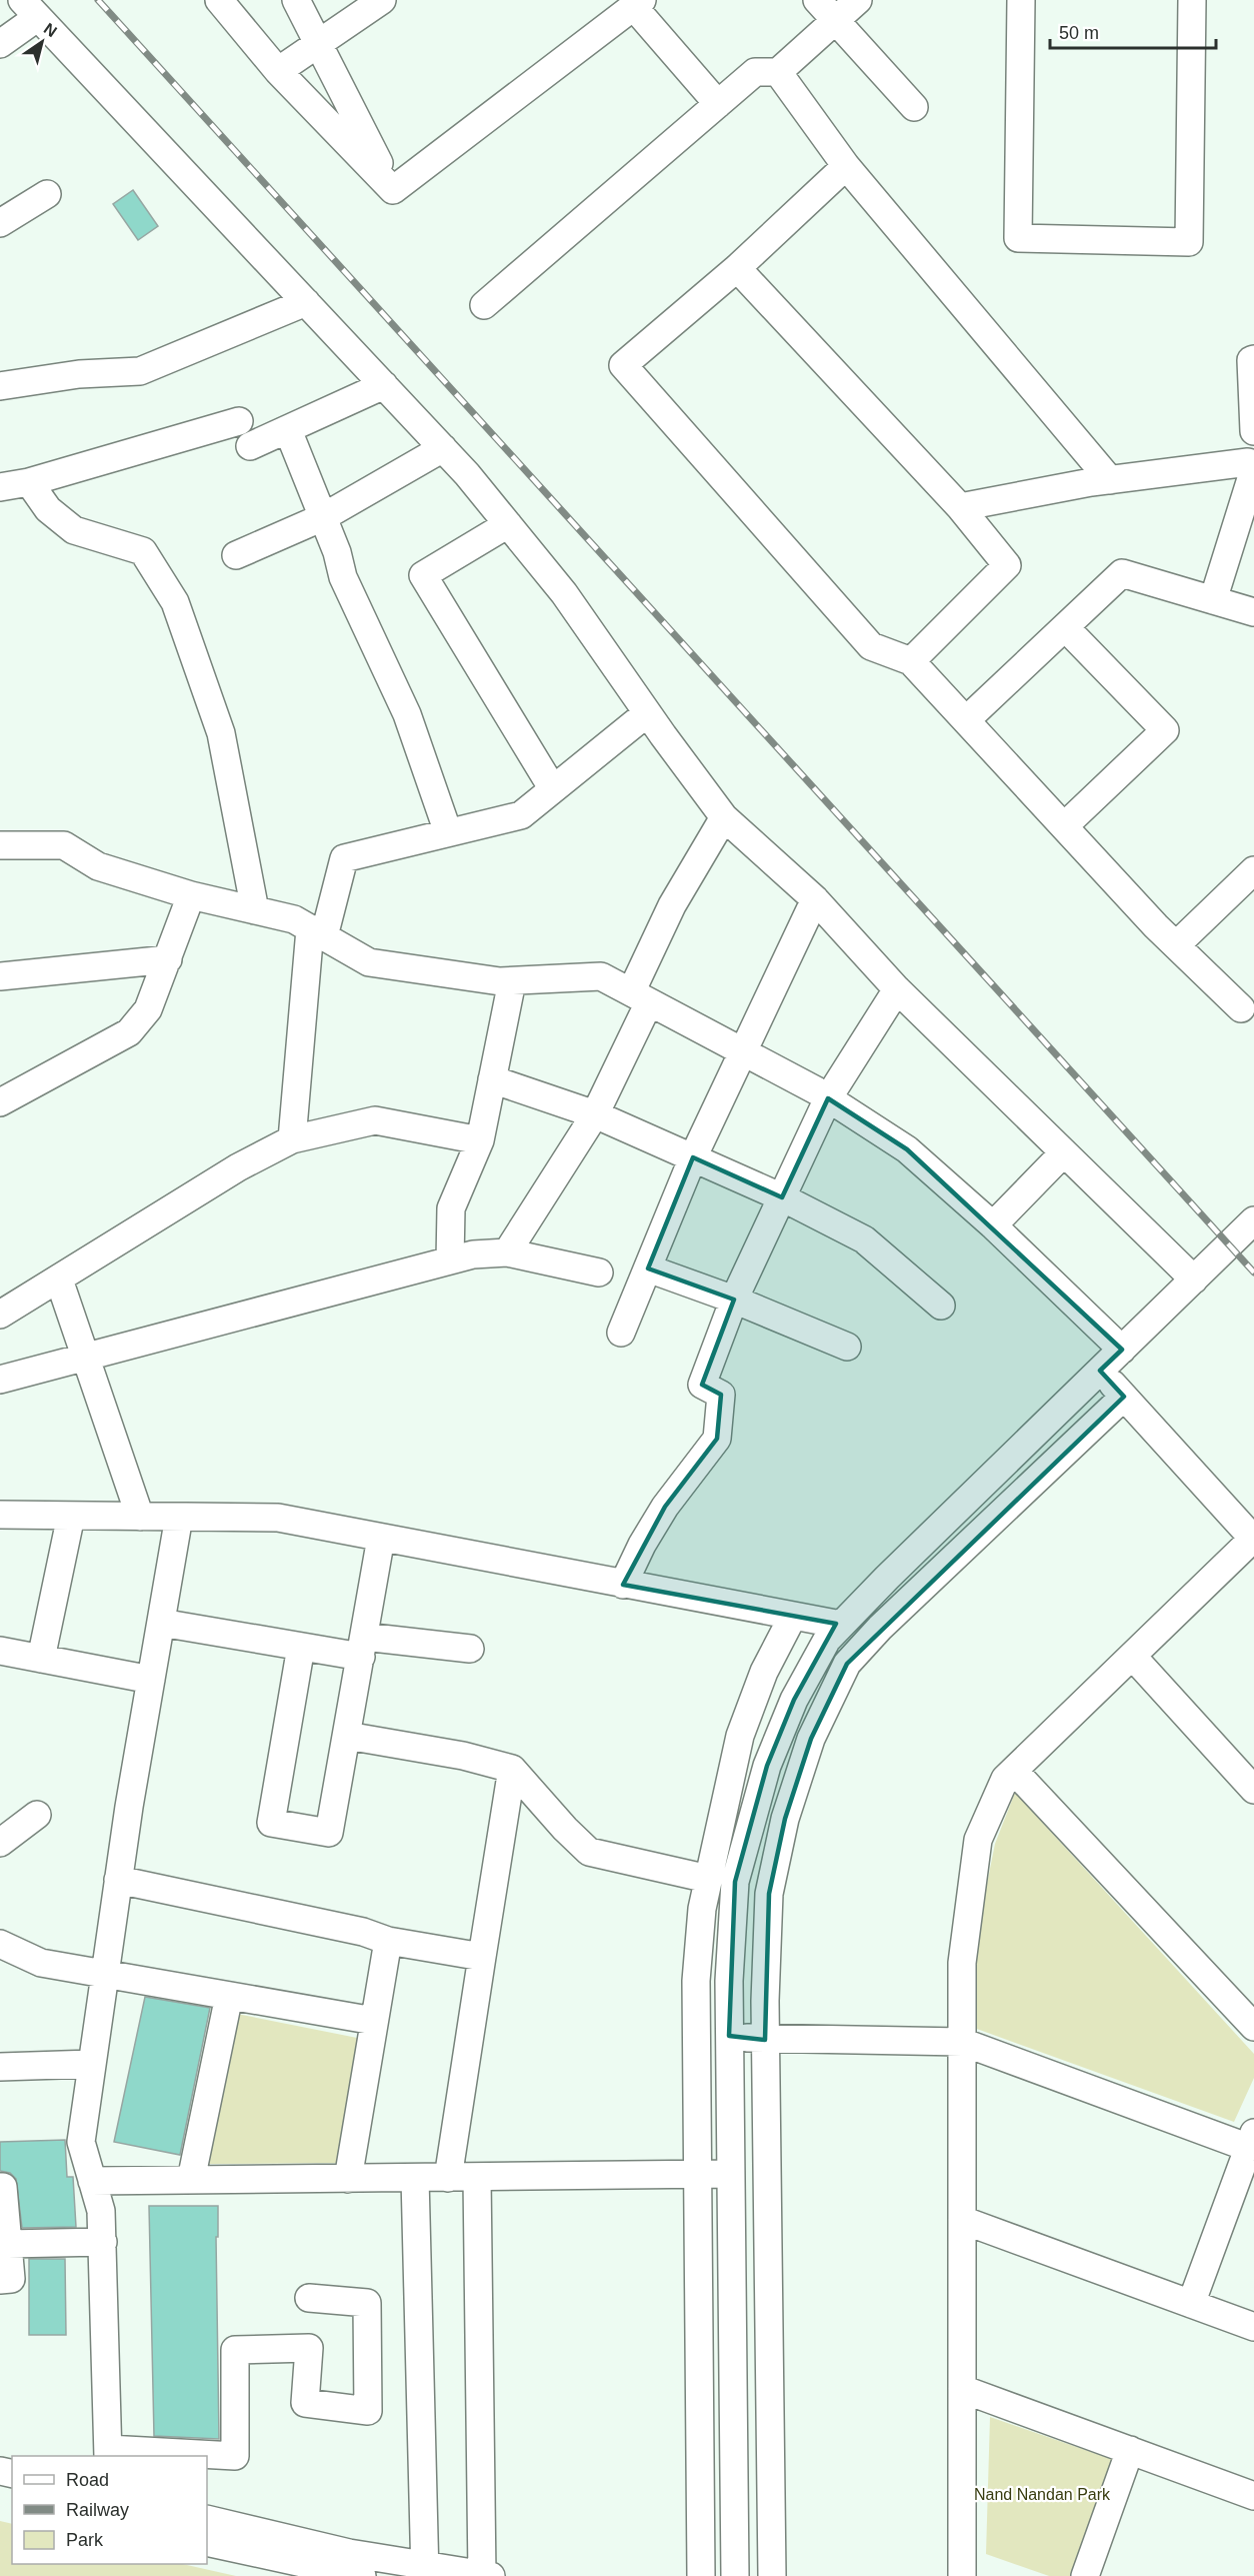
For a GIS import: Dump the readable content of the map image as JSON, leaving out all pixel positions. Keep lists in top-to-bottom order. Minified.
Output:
{"parks":["Nand Nandan Park"],"legend":["Road","Railway","Park"],"scale_bar":"50 m","north":"top right"}
